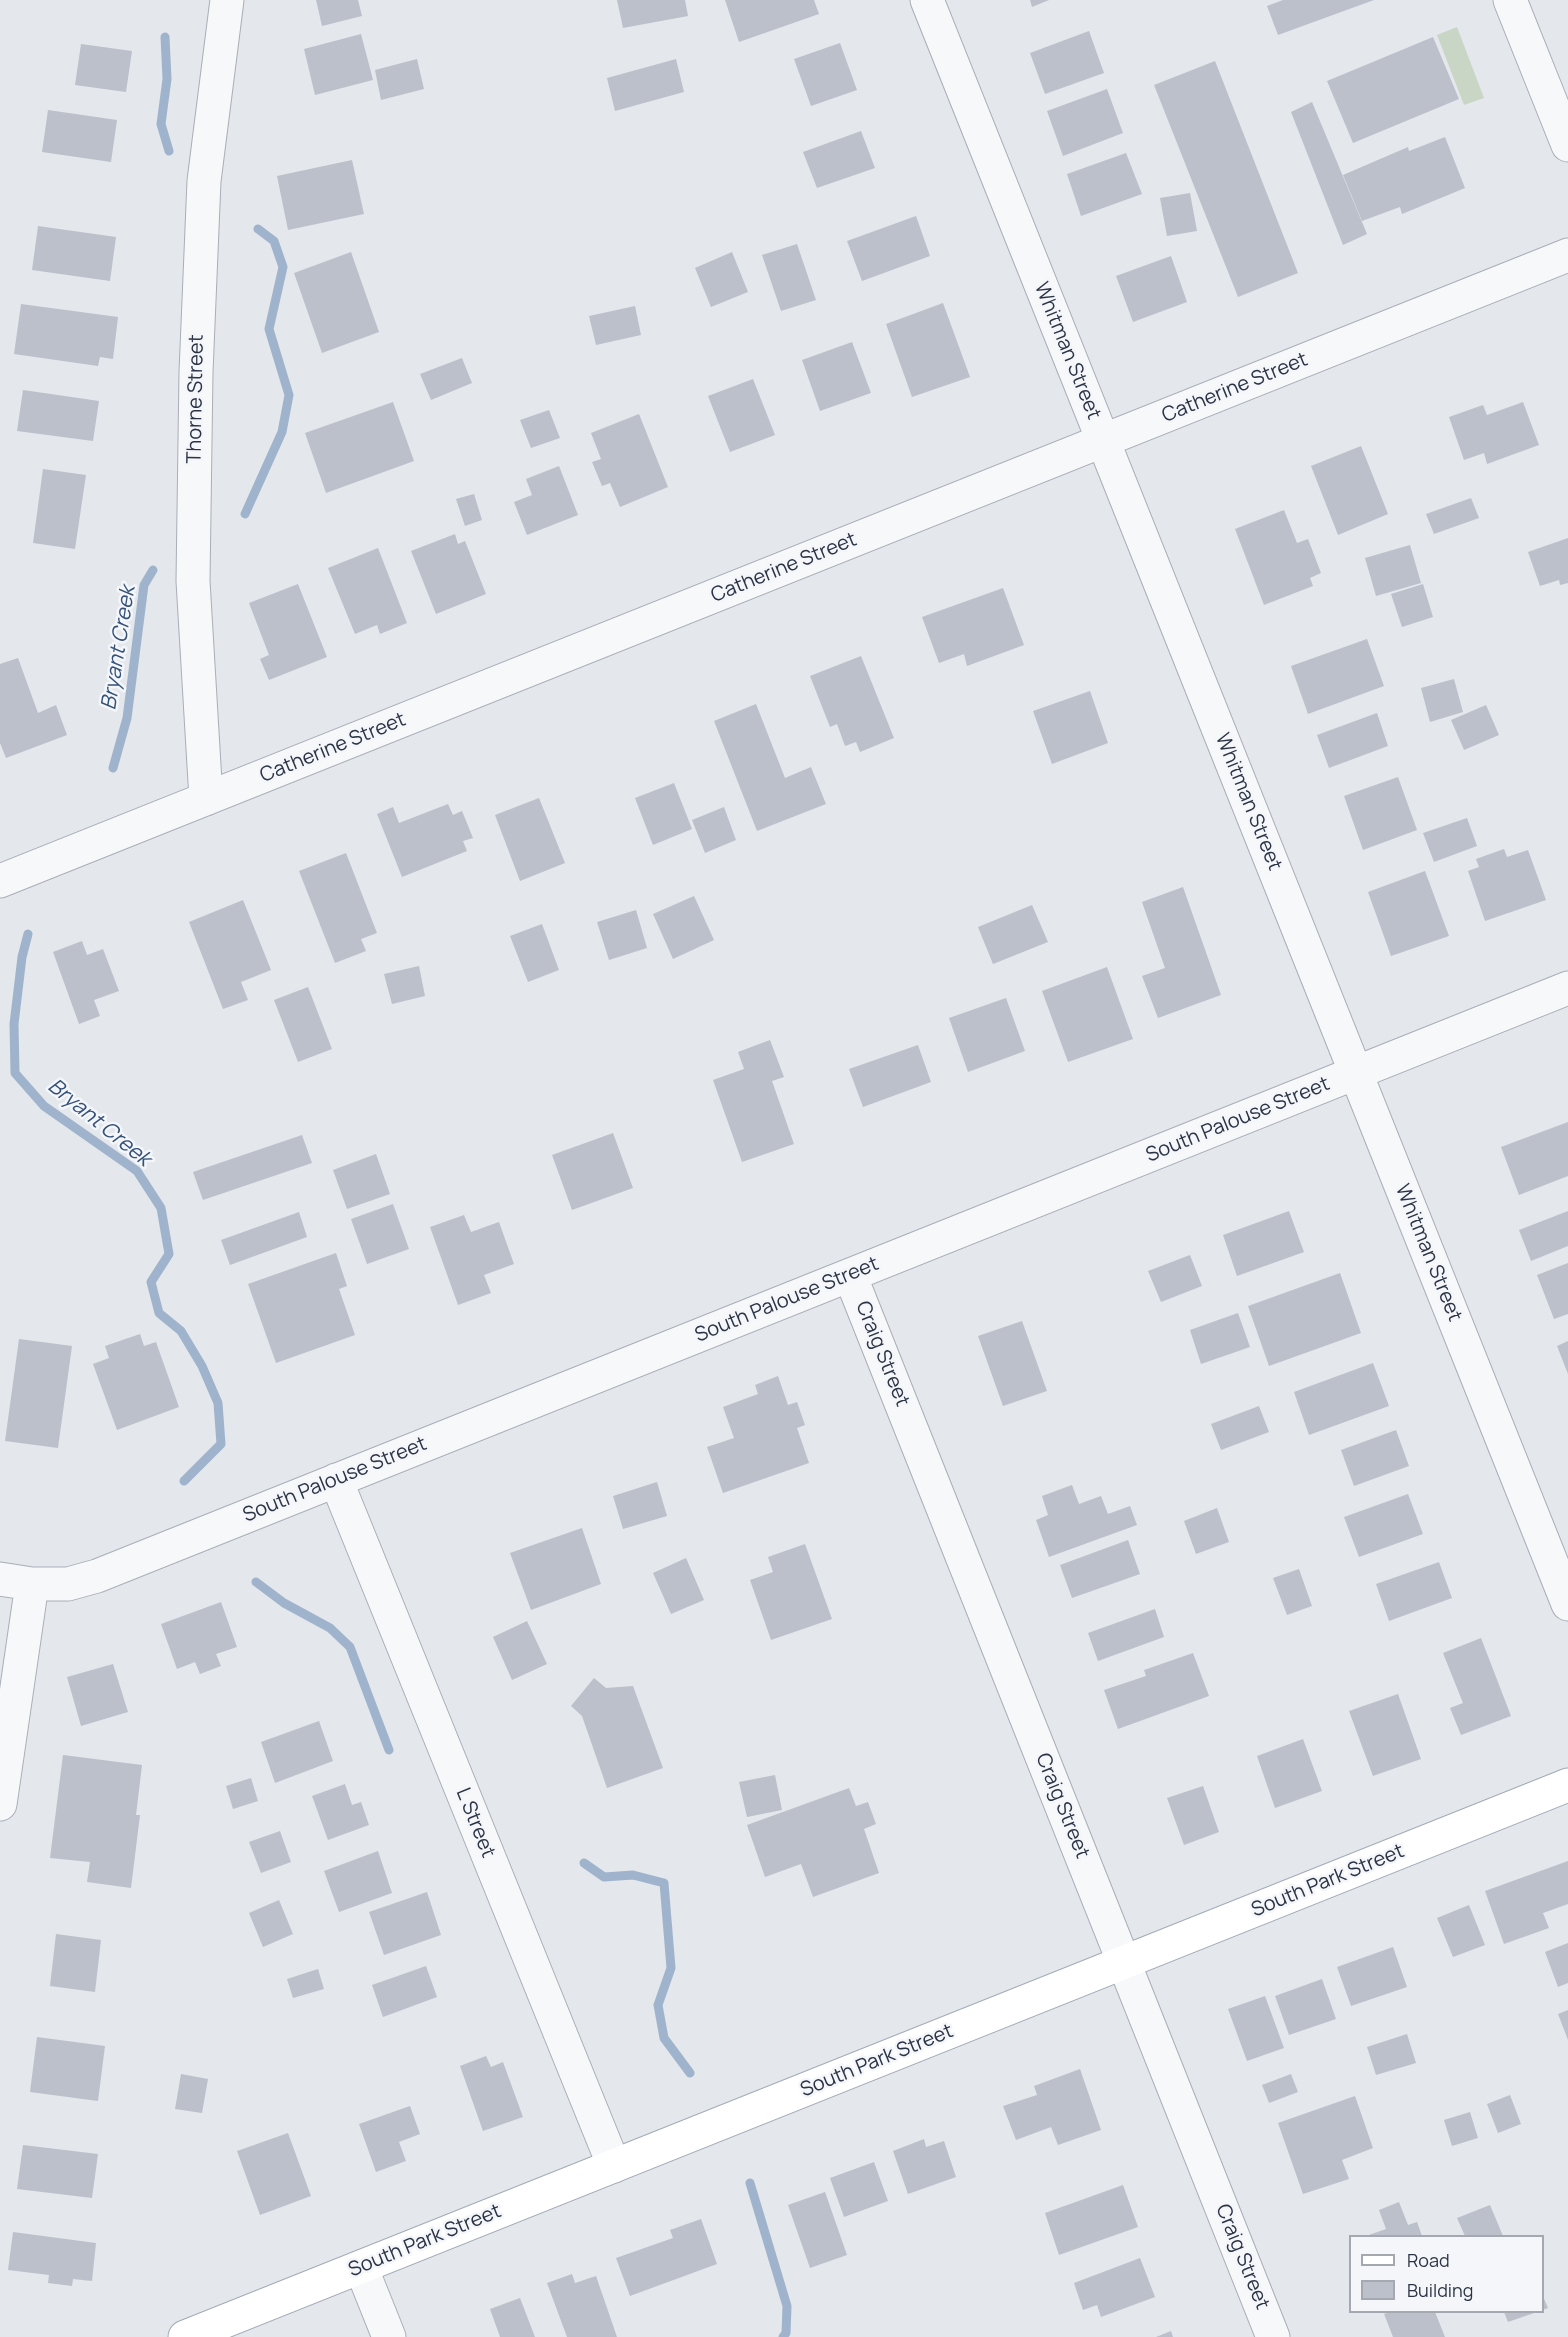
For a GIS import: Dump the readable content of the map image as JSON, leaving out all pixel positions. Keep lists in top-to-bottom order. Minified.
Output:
{"streets":{"main road":["South Park Street"],"street":["Whitman Street","Catherine Street","Thorne Street","South Palouse Street","Craig Street","L Street"]},"crossings":[["Whitman Street","Catherine Street"],["Whitman Street","South Palouse Street"],["Catherine Street","Thorne Street"],["South Palouse Street","Craig Street"],["South Palouse Street","L Street"],["Craig Street","South Park Street"],["L Street","South Park Street"]],"water":["Bryant Creek"],"legend":["Road","Building"]}
